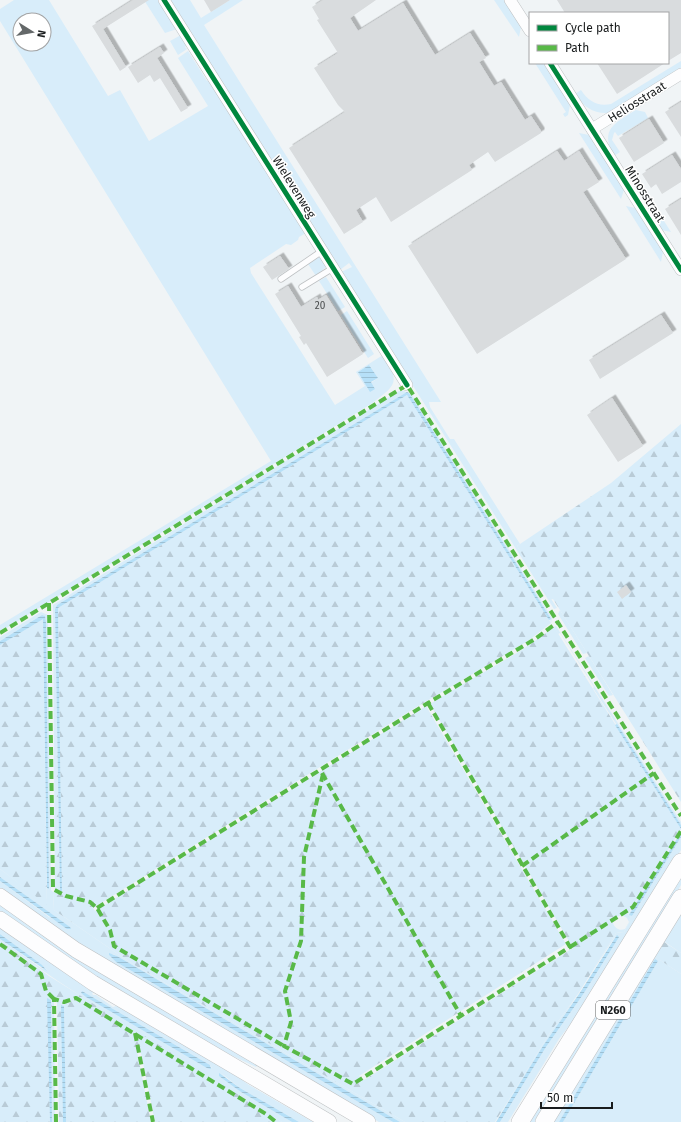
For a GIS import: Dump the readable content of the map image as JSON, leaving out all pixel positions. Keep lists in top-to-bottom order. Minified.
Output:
{"streets":{"main road":["N260"],"street":["Heliosstraat","Wielevenweg","Minosstraat"]},"crossings":[["Heliosstraat","Minosstraat"]],"house_numbers":["20"],"legend":["Cycle path","Path"],"scale_bar":"50 m","north":"right"}
